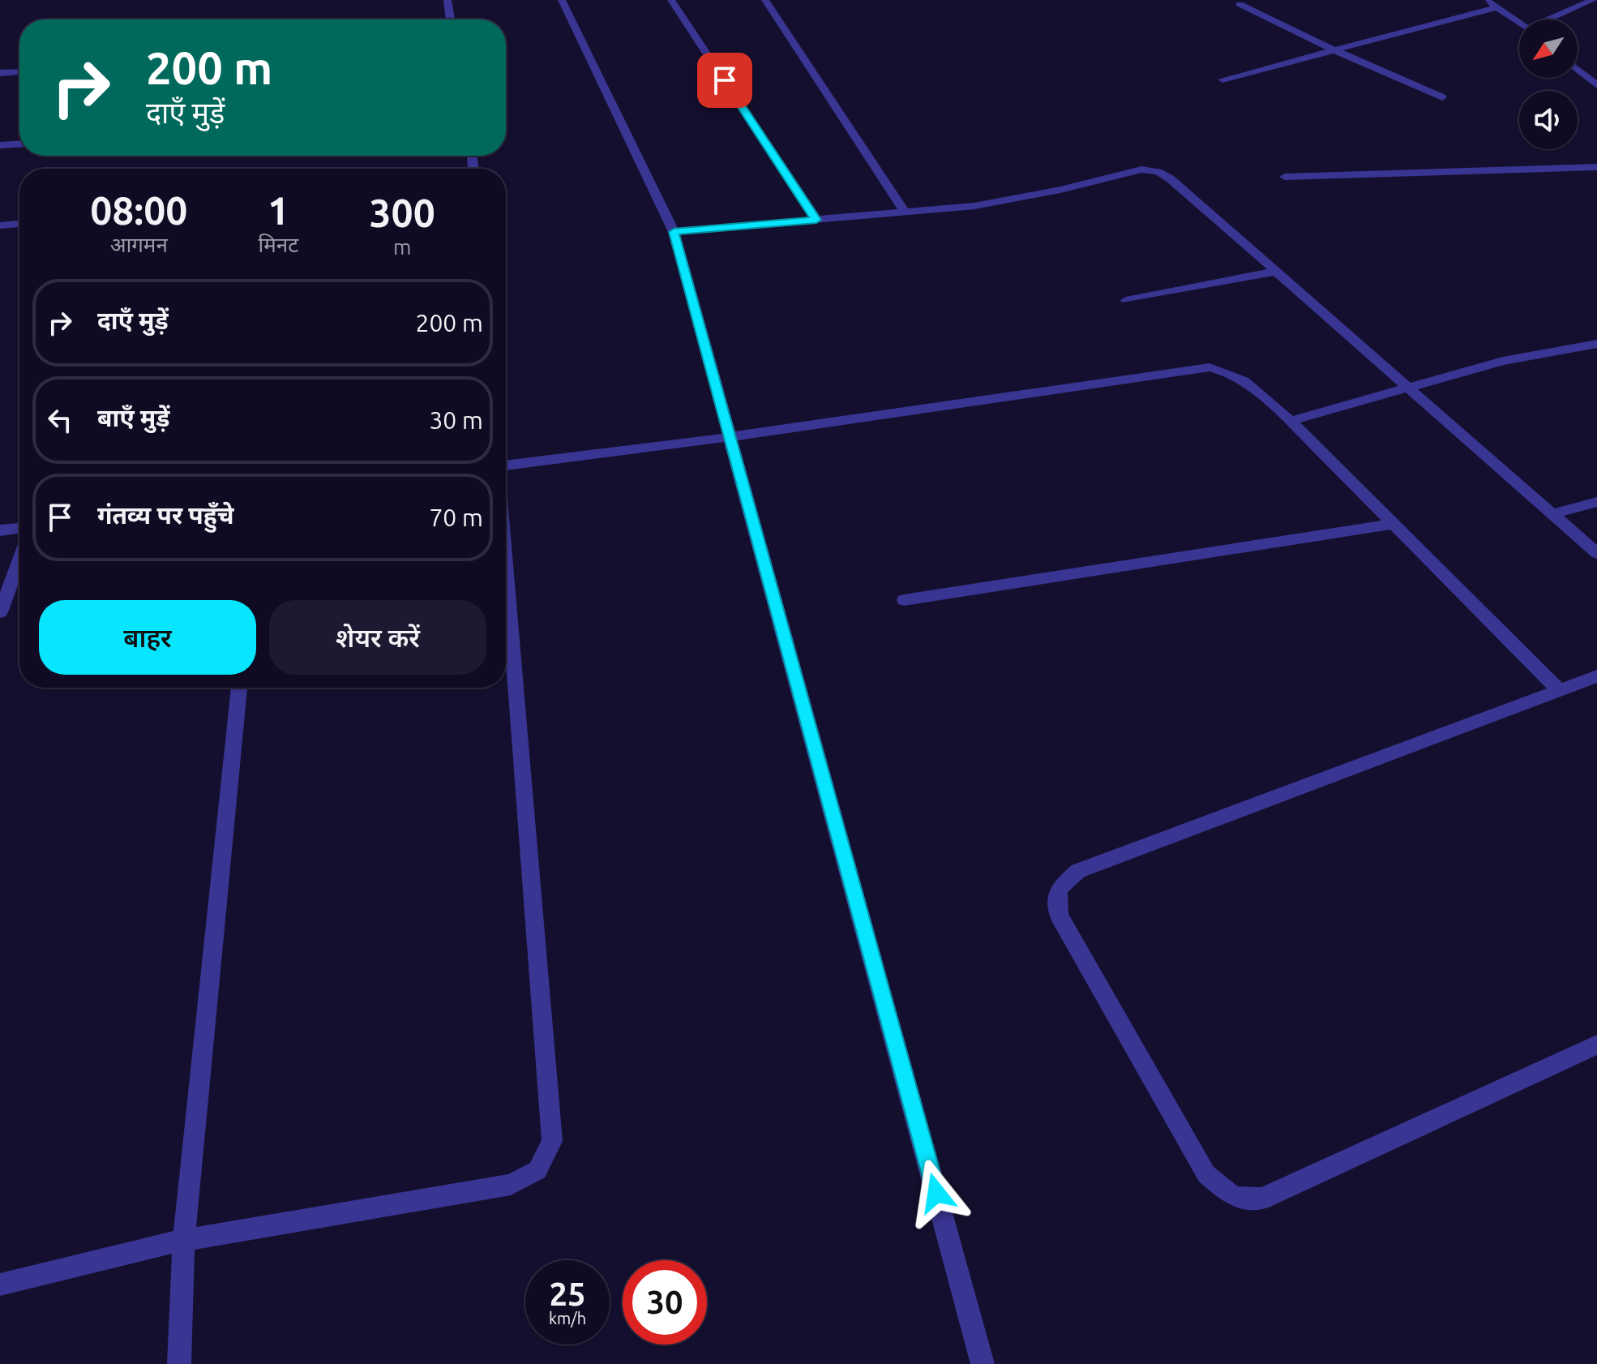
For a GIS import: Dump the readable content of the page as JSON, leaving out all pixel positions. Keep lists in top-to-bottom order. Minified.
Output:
{"north":"bottom left","page":{"turn":["200 m","दाएँ मुड़ें"],"eta":["08:00","आगमन","1","मिनट","300","m"],"list":[{"name":"दाएँ मुड़ें","value":"200 m"},{"name":"बाएँ मुड़ें","value":"30 m"},{"name":"गंतव्य पर पहुँचे","value":"70 m"}],"buttons":["बाहर","शेयर करें"],"speed":"25 km/h","limit":"30"}}
